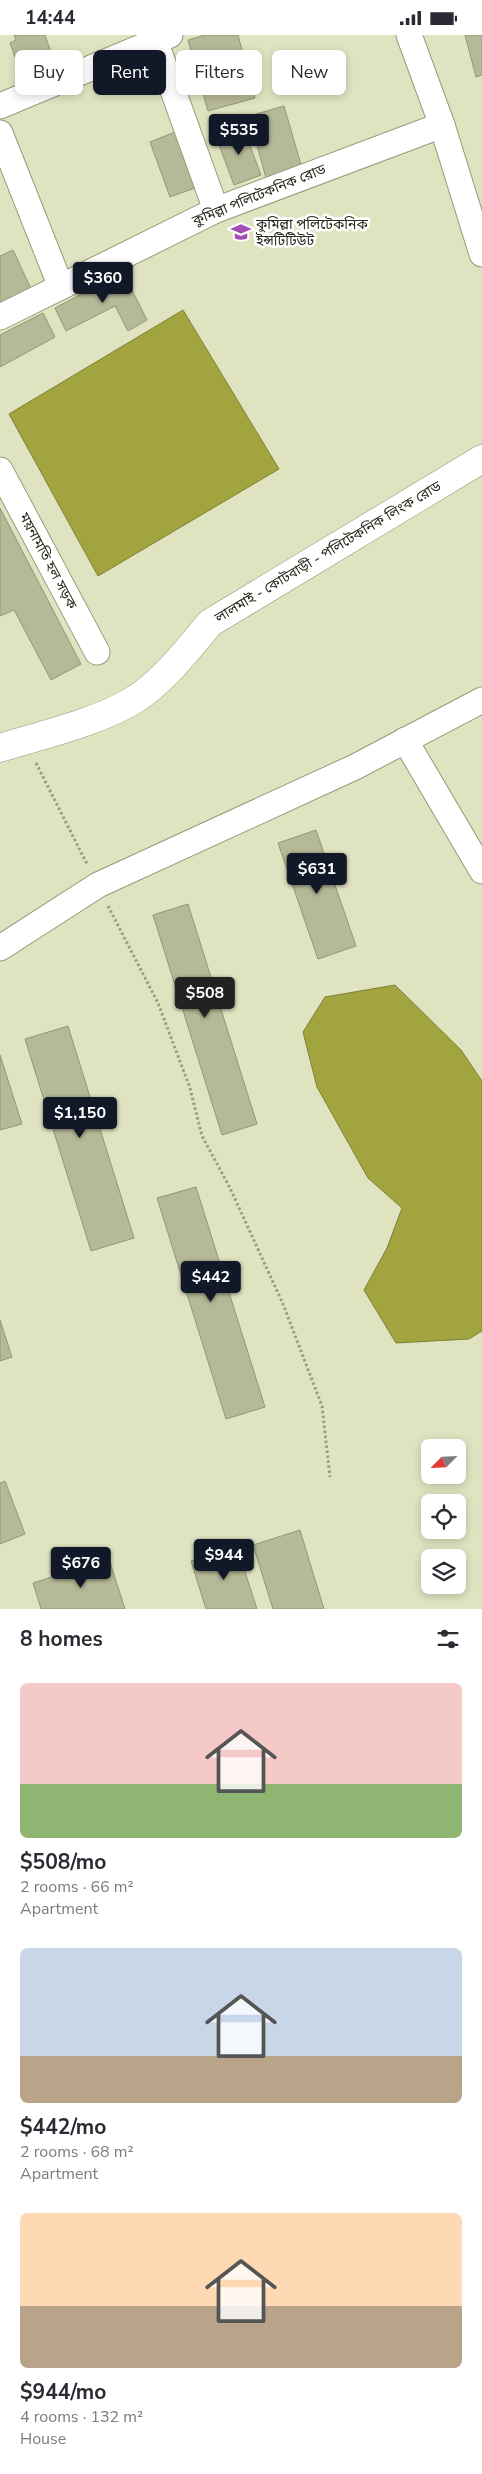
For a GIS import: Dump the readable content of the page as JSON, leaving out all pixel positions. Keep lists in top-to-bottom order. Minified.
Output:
{"streets":{"main road":["লালমাই - কোটবাড়ী - পলিটেকনিক লিংক রোড"],"street":["কুমিল্লা পলিটেকনিক রোড","ময়নামতি হল সড়ক"]},"places":{"school or university":["কুমিল্লা পলিটেকনিক ইন্সটিটিউট"]},"north":"bottom left","page":{"status":"14:44","chip":["Buy","Rent","Filters","New"],"price":["$535","$360","$631","$508","$1,150","$442","$944","$676"],"heading":"8 homes","list":[{"name":"$508/mo","note":"2 rooms · 66 m² · Apartment"},{"name":"$442/mo","note":"2 rooms · 68 m² · Apartment"},{"name":"$944/mo","note":"4 rooms · 132 m² · House"}]}}
